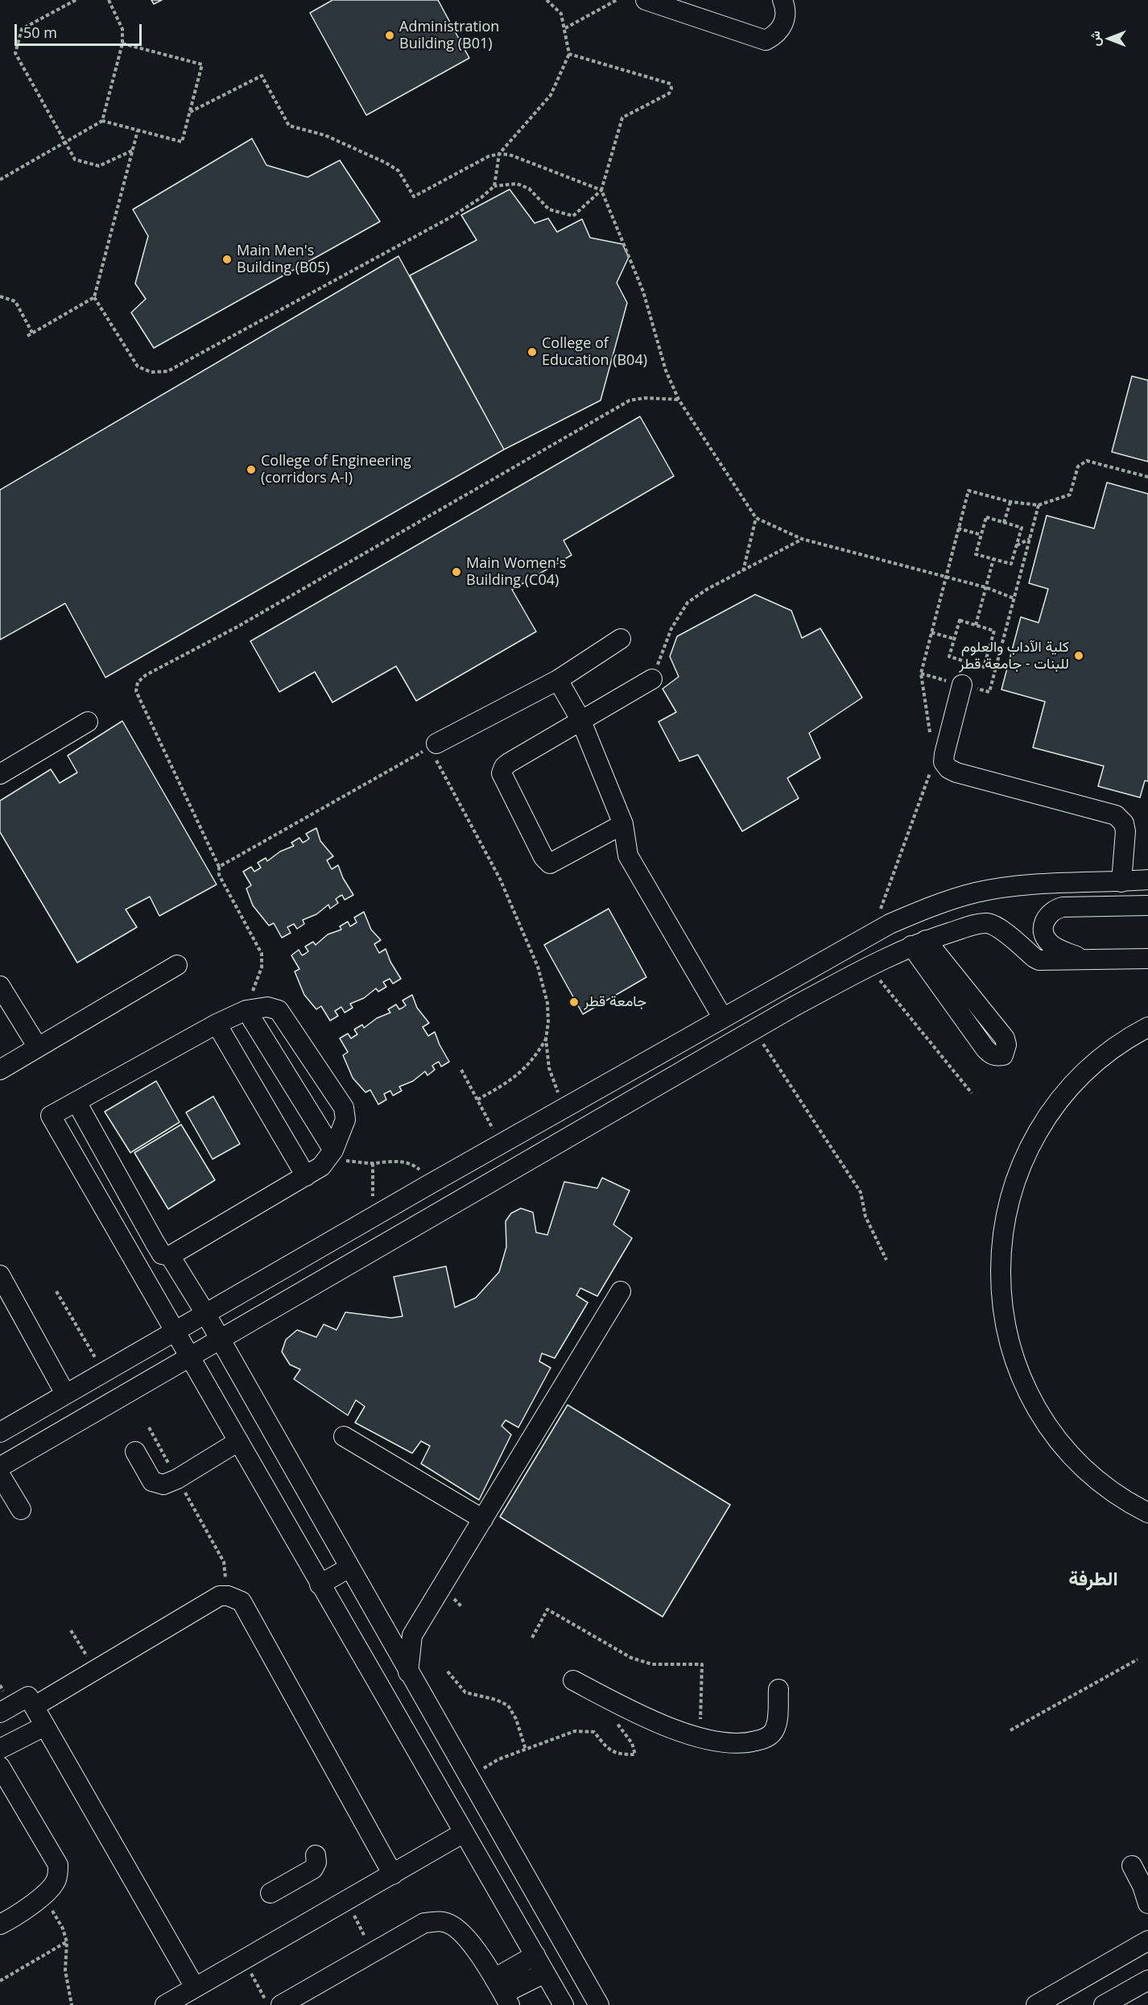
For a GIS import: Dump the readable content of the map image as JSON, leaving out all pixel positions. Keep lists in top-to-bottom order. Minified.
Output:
{"districts":["الطرفة"],"places":["Administration Building (B01)","Main Men's Building (B05)","College of Education (B04)","College of Engineering (corridors A-I)","Main Women's Building (C04)","كلية الآداب والعلوم للبنات - جامعة قطر","جامعة قطر"],"scale_bar":"50 m","north":"left"}
